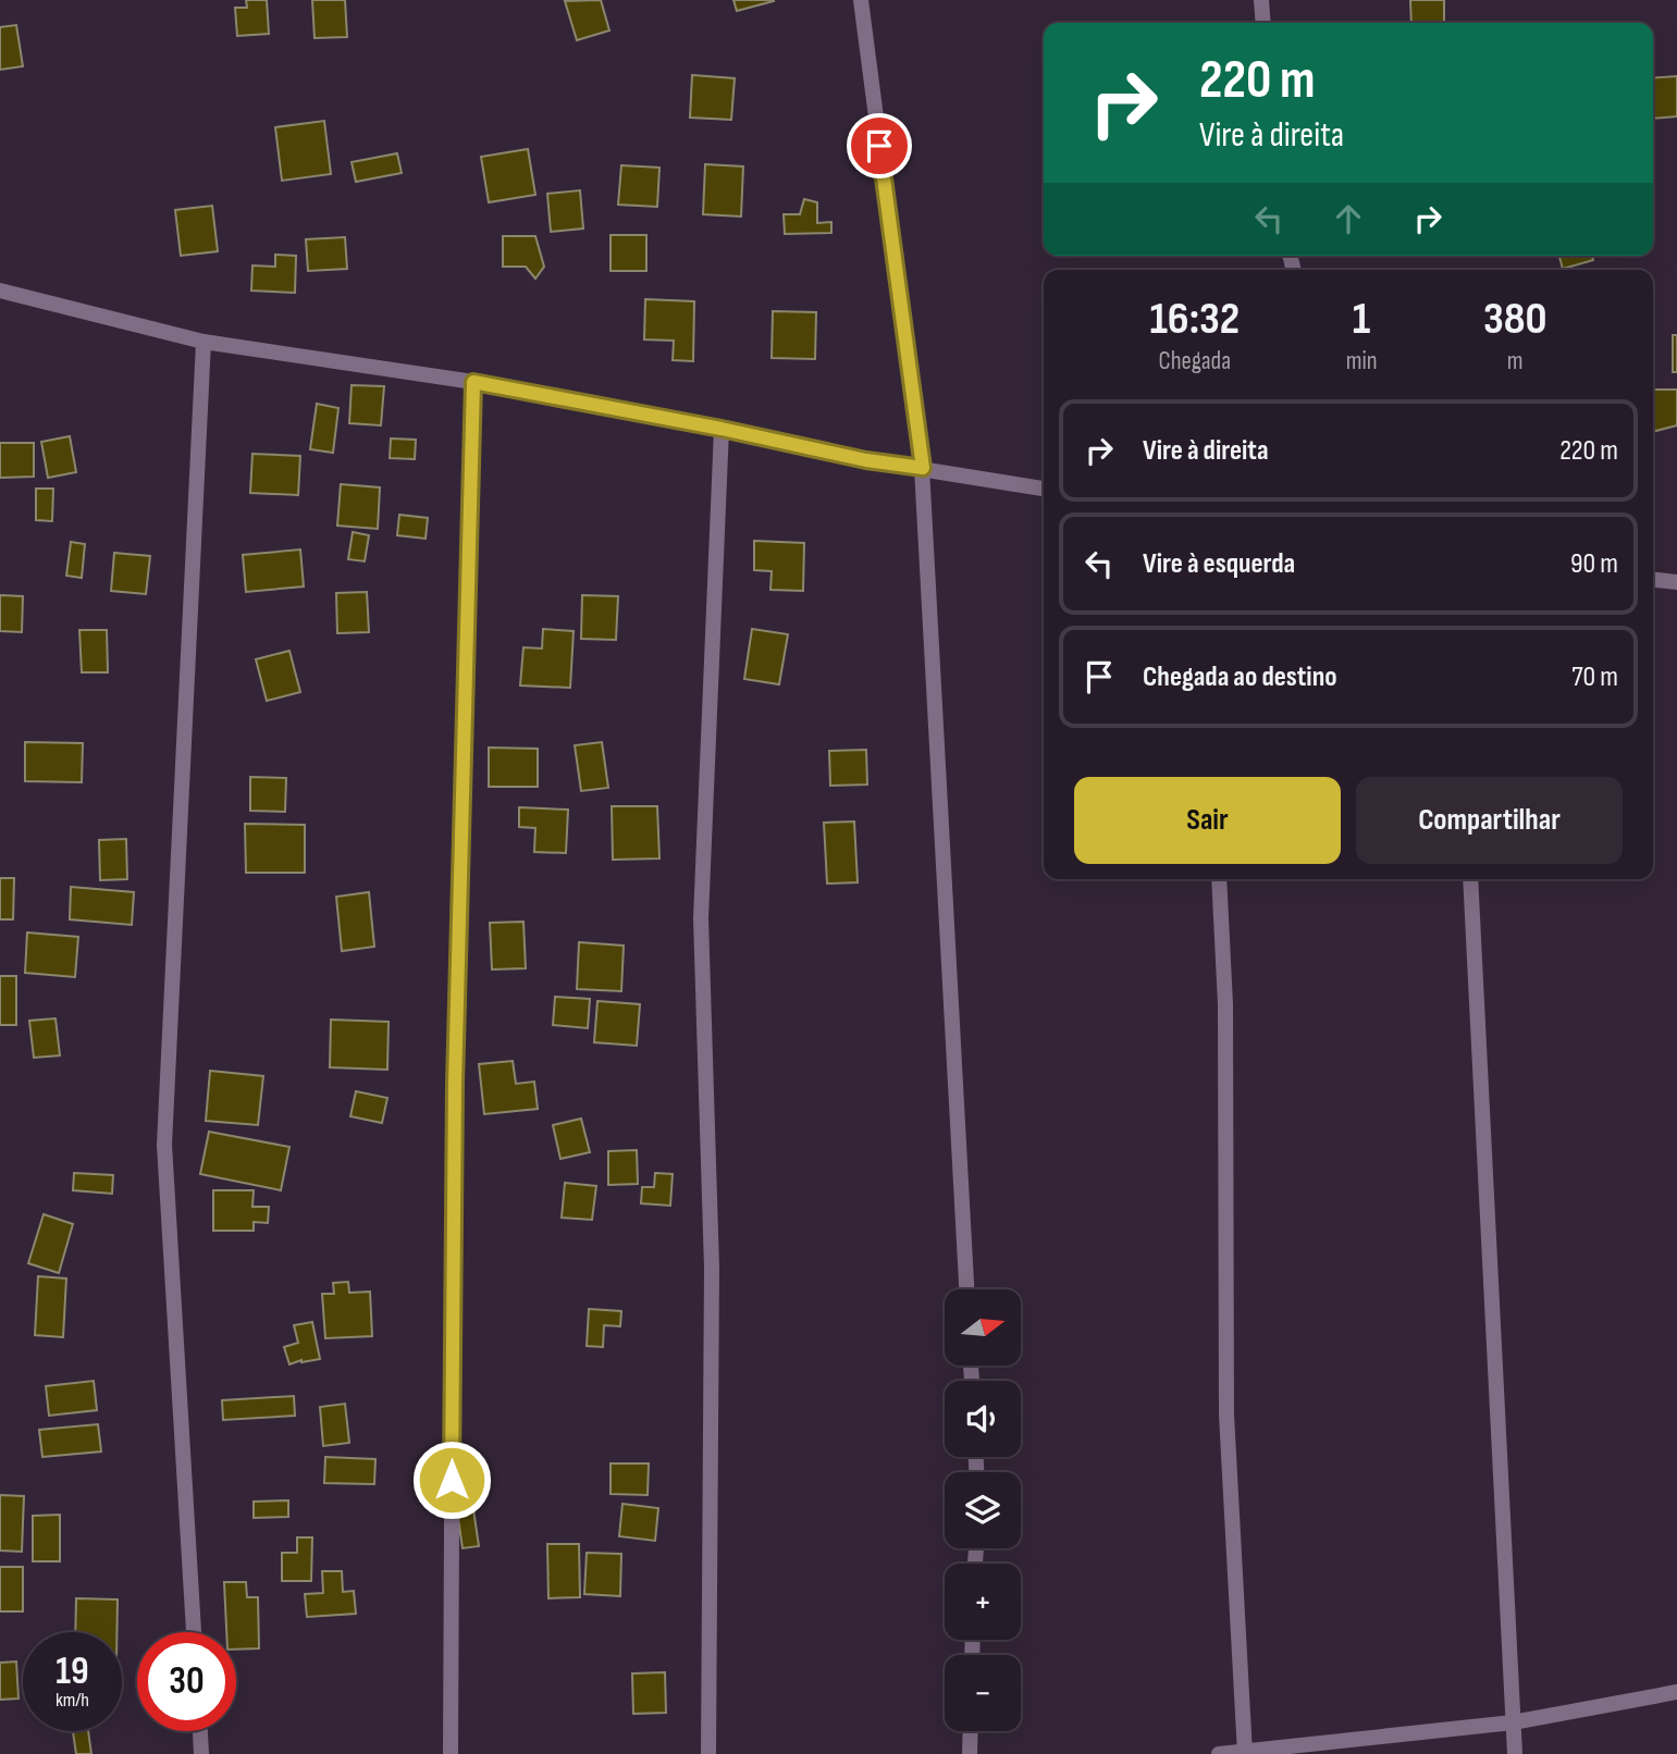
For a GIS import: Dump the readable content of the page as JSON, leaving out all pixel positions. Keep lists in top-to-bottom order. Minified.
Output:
{"north":"right","page":{"turn":["220 m","Vire à direita"],"eta":["16:32","Chegada","1","min","380","m"],"list":[{"name":"Vire à direita","value":"220 m"},{"name":"Vire à esquerda","value":"90 m"},{"name":"Chegada ao destino","value":"70 m"}],"buttons":["Sair","Compartilhar"],"map_buttons":["+","−"],"speed":"19 km/h","limit":"30"}}
